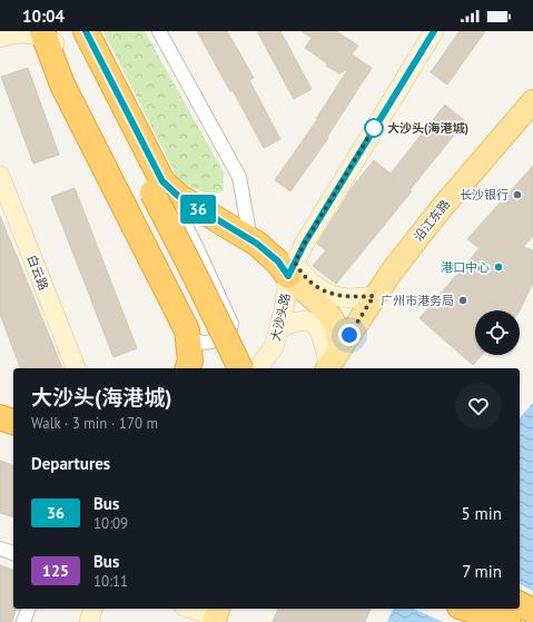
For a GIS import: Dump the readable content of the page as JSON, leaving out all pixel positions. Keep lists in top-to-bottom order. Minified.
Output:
{"streets":{"main road":["沿江东路","白云路","大沙头路"]},"places":["大沙头(海港城)","长沙银行","港口中心","广州市港务局"],"lines":["bus line 36"],"page":{"status":"10:04","on_map":"36","heading":[["大沙头(海港城)","Walk · 3 min · 170 m"],"Departures"],"list":[{"mark":"36","name":"Bus","note":"10:09","value":"5 min"},{"mark":"125","name":"Bus","note":"10:11","value":"7 min"}]}}
